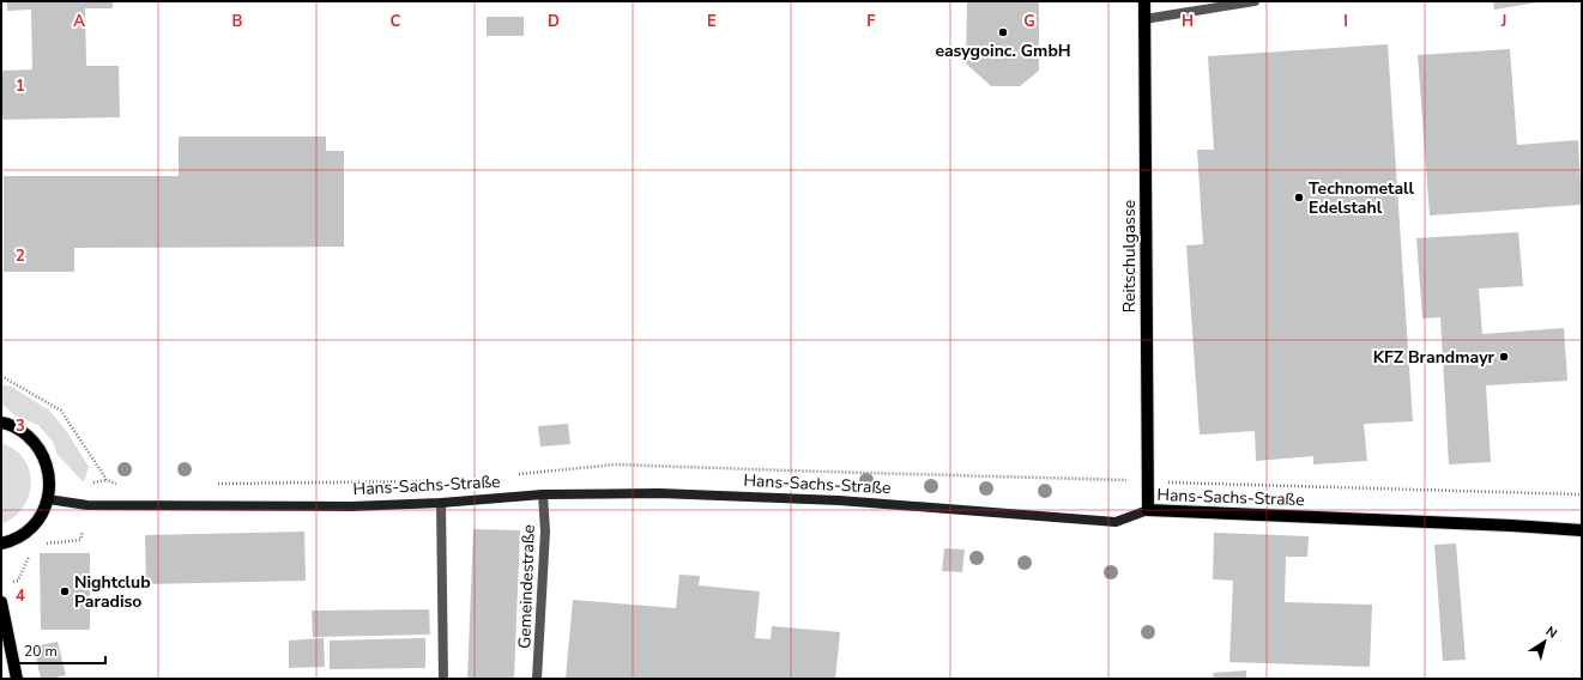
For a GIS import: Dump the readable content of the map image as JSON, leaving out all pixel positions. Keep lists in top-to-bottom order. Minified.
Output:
{"streets":{"main road":["Reitschulgasse","Hans-Sachs-Straße"],"street":["Gemeindestraße"]},"crossings":[["Reitschulgasse","Hans-Sachs-Straße"],["Hans-Sachs-Straße","Gemeindestraße"]],"places":["easygoinc. GmbH","Technometall Edelstahl","KFZ Brandmayr","Nightclub Paradiso"],"scale_bar":"20 m","north":"top right","grid":{"columns":["A","B","C","D","E","F","G","H","I","J"],"rows":["1","2","3","4"]}}
